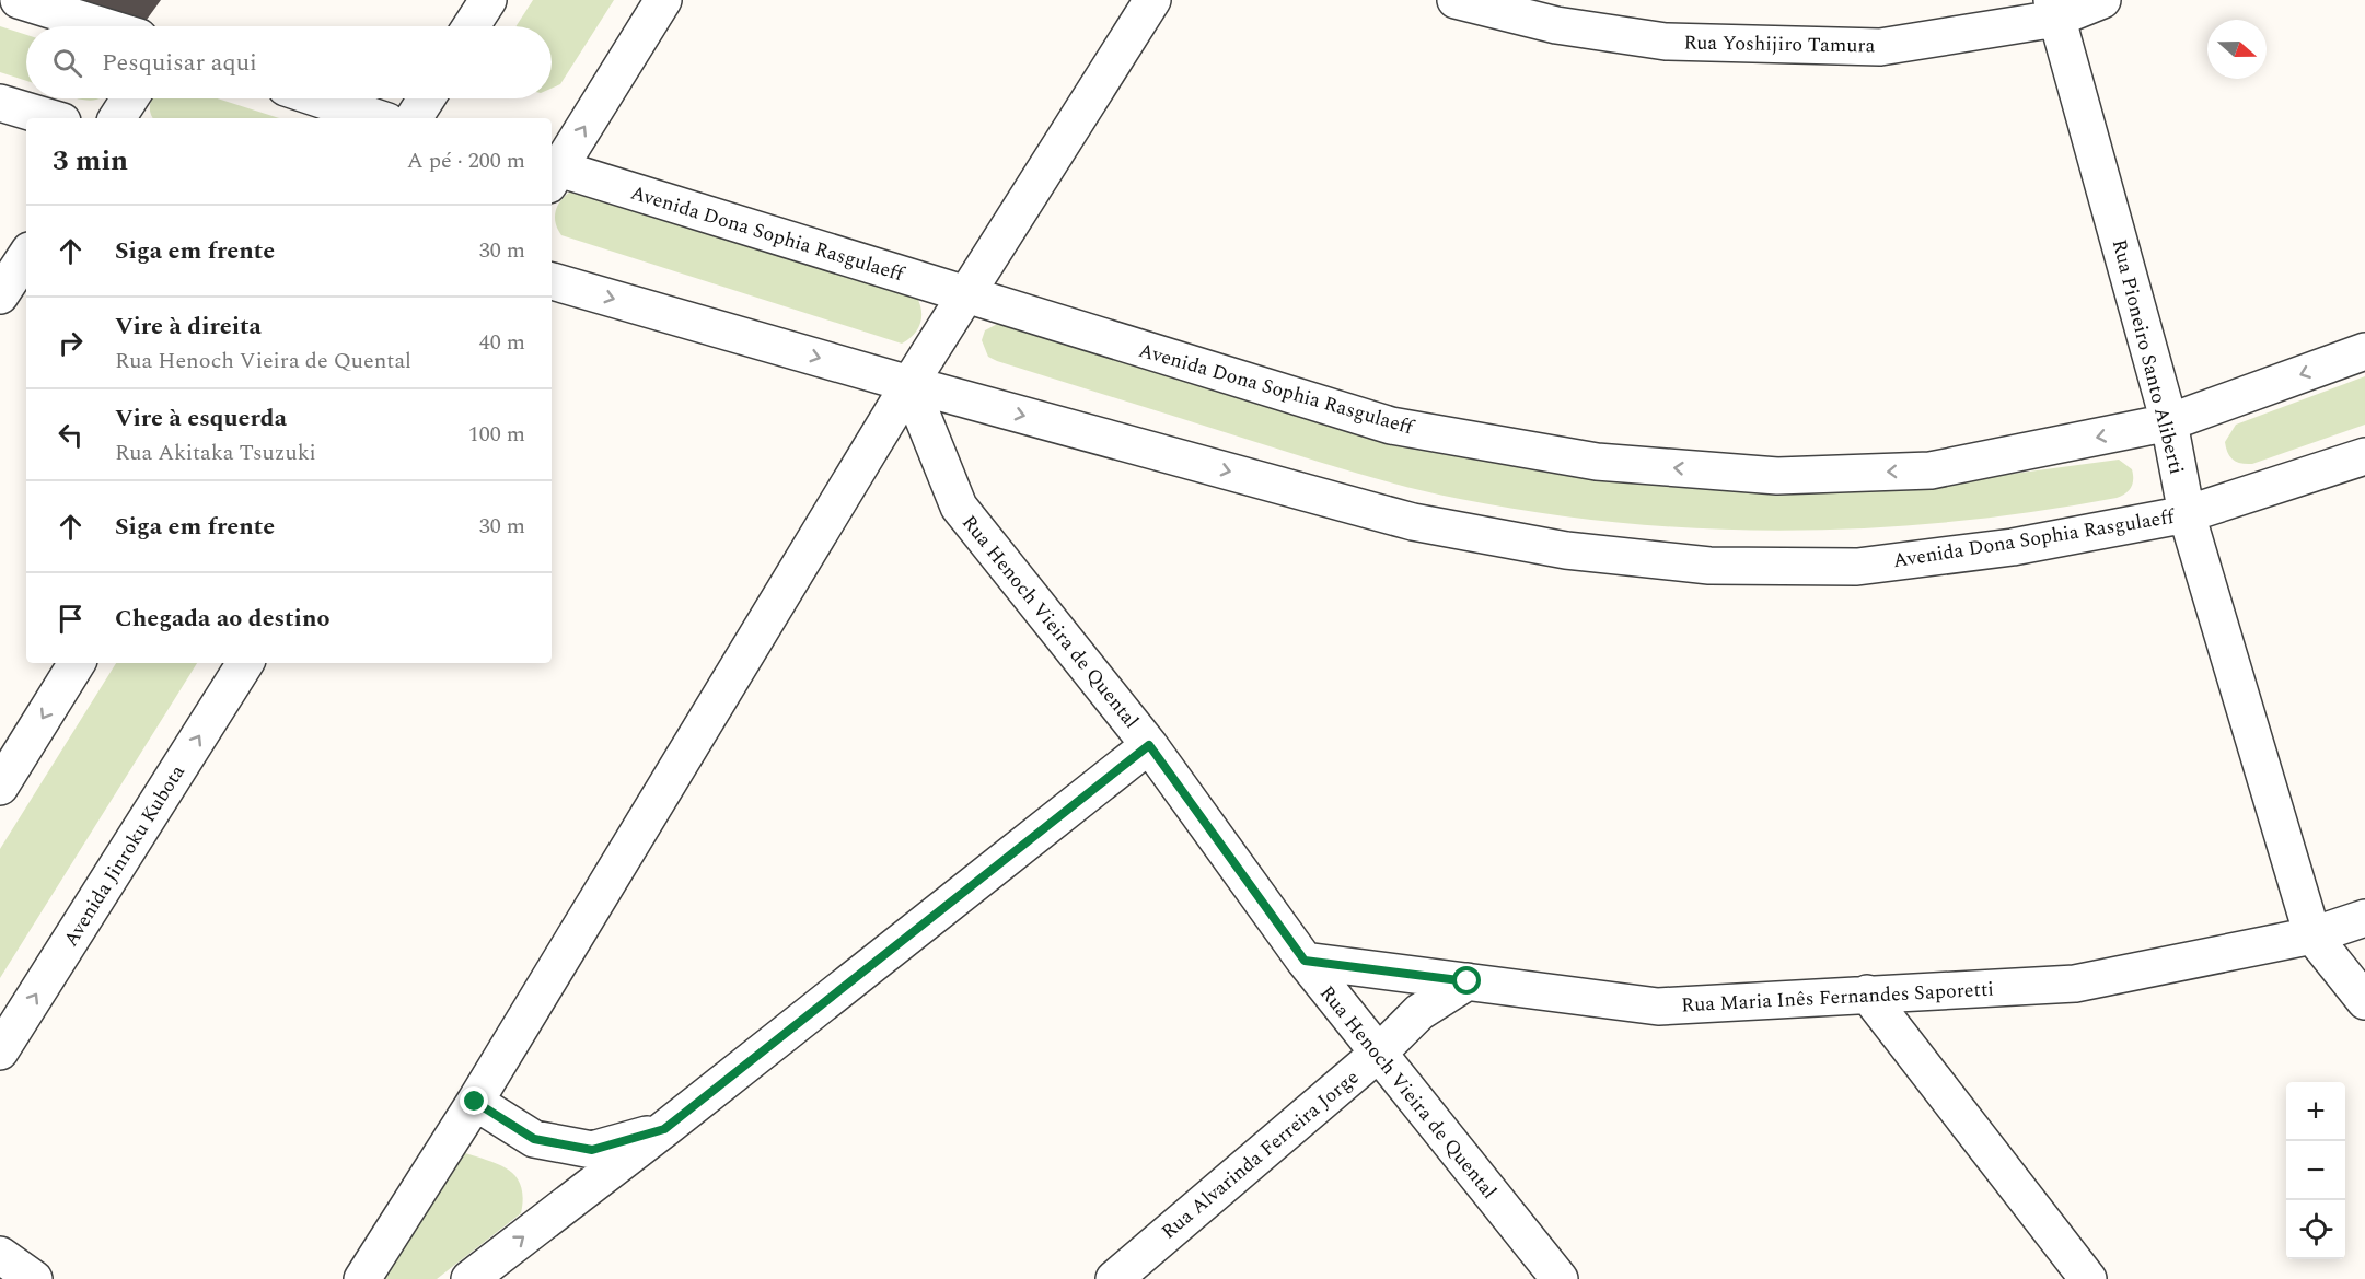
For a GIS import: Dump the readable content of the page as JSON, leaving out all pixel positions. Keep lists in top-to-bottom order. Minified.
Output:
{"streets":{"street":["Rua Yoshijiro Tamura","Avenida Dona Sophia Rasgulaeff","Rua Pioneiro Santo Aliberti","Rua Henoch Vieira de Quental","Avenida Jinroku Kubota","Rua Maria Inês Fernandes Saporetti","Rua Alvarinda Ferreira Jorge"]},"crossings":[["Rua Yoshijiro Tamura","Rua Pioneiro Santo Aliberti"],["Avenida Dona Sophia Rasgulaeff","Rua Pioneiro Santo Aliberti"],["Avenida Dona Sophia Rasgulaeff","Rua Henoch Vieira de Quental"],["Rua Pioneiro Santo Aliberti","Rua Maria Inês Fernandes Saporetti"],["Rua Henoch Vieira de Quental","Rua Maria Inês Fernandes Saporetti"],["Rua Henoch Vieira de Quental","Rua Alvarinda Ferreira Jorge"],["Rua Maria Inês Fernandes Saporetti","Rua Alvarinda Ferreira Jorge"]],"north":"right","page":{"search":"Pesquisar aqui","heading":["3 min","A pé · 200 m"],"list":[["Siga em frente","30 m"],["Vire à direita","Rua Henoch Vieira de Quental","40 m"],["Vire à esquerda","Rua Akitaka Tsuzuki","100 m"],["Siga em frente","30 m"],"Chegada ao destino"],"map_buttons":["+","−"]}}
